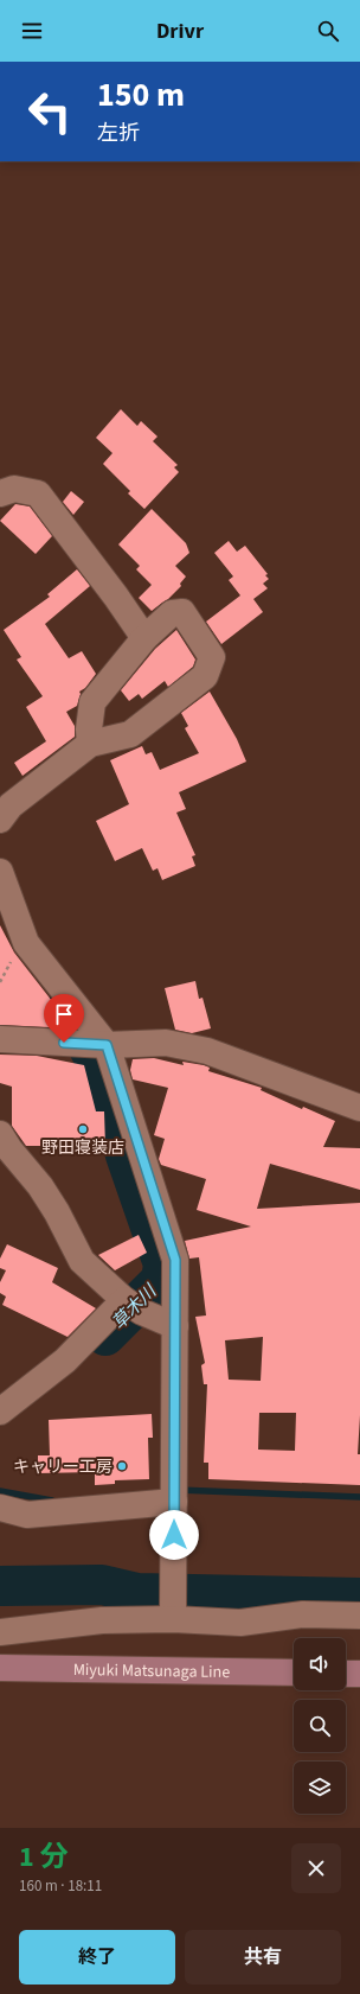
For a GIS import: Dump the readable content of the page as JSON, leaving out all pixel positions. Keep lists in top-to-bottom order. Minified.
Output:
{"streets":{"main road":["Miyuki Matsunaga Line"]},"water":["草木川"],"places":["野田寝装店","キャリー工房"],"page":{"header":"Drivr","turn":["150 m","左折"],"heading":["1 分","160 m · 18:11"],"buttons":["終了","共有"]}}
